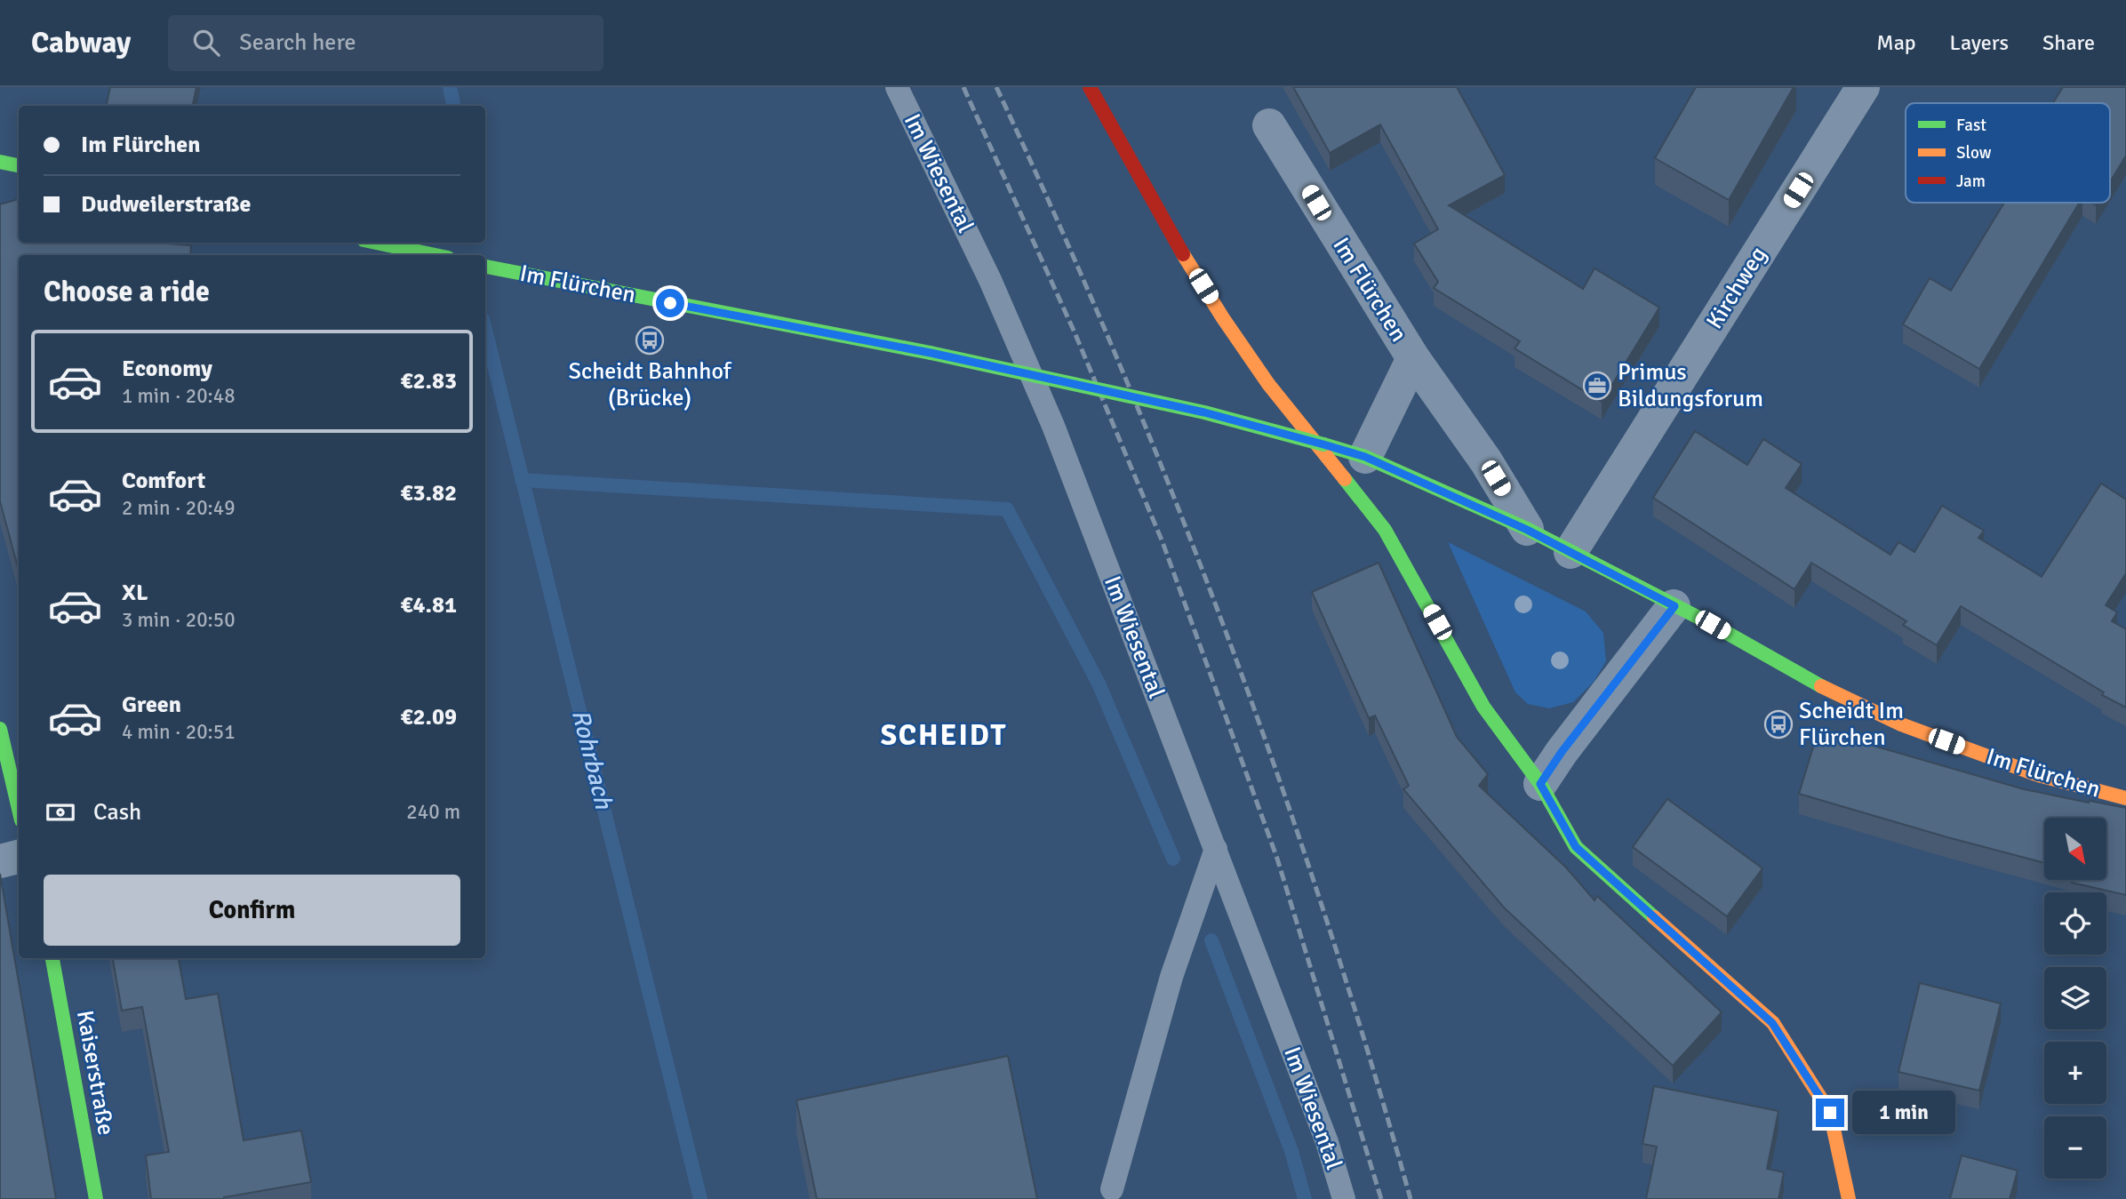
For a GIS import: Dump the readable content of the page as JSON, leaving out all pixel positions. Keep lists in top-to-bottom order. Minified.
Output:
{"streets":{"street":["Im Flürchen","Kirchweg","Kaiserstraße"],"lane":["Im Wiesental"]},"crossings":[["Im Flürchen","Kirchweg"]],"districts":["SCHEIDT"],"water":["Rohrbach"],"places":{"bus stop":["Scheidt Bahnhof (Brücke)","Scheidt Im Flürchen"],"office":["Primus Bildungsforum"]},"legend":["Fast","Slow","Jam"],"north":"bottom right","page":{"header":"Cabway","search":"Search here","nav":["Map","Layers","Share"],"banner":["Im Flürchen","Dudweilerstraße"],"heading":"Choose a ride","list":[{"name":"Economy","note":"1 min · 20:48","value":"€2.83"},{"name":"Comfort","note":"2 min · 20:49","value":"€3.82"},{"name":"XL","note":"3 min · 20:50","value":"€4.81"},{"name":"Green","note":"4 min · 20:51","value":"€2.09"}],"pay":["Cash","240 m"],"map_buttons":["+","−"],"buttons":"Confirm","bubble":"1 min"}}
